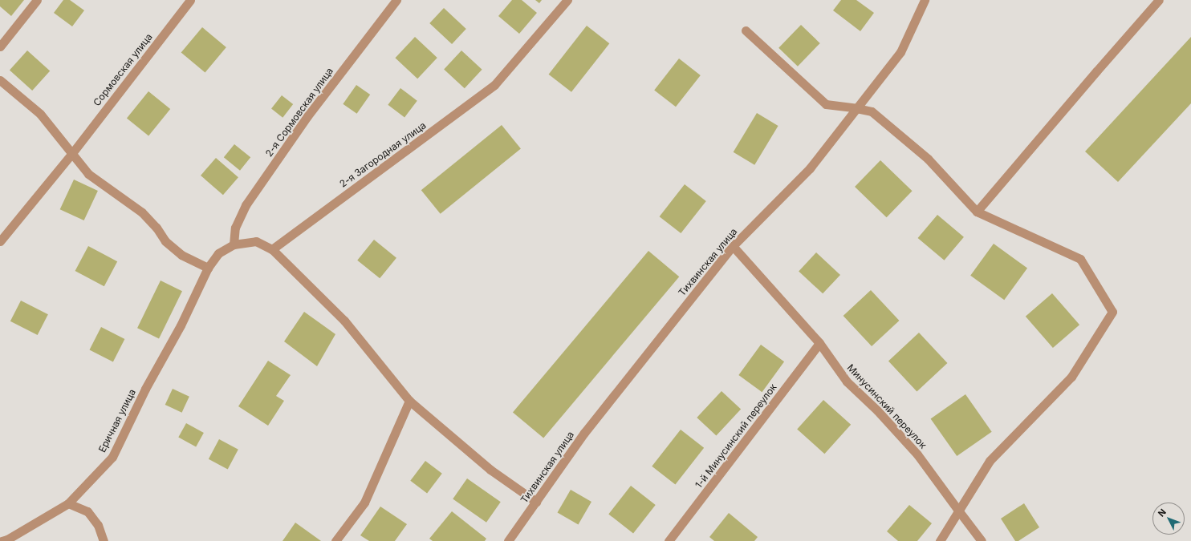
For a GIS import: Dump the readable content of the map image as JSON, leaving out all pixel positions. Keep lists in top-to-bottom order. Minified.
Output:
{"streets":{"street":["Сормовская улица","2-я Сормовская улица","2-я Загородная улица","Тихвинская улица","Минусинский переулок","Еричная улица","1-й Минусинский переулок"]},"crossings":[["Тихвинская улица","Минусинский переулок"],["Минусинский переулок","1-й Минусинский переулок"]],"north":"top left"}
